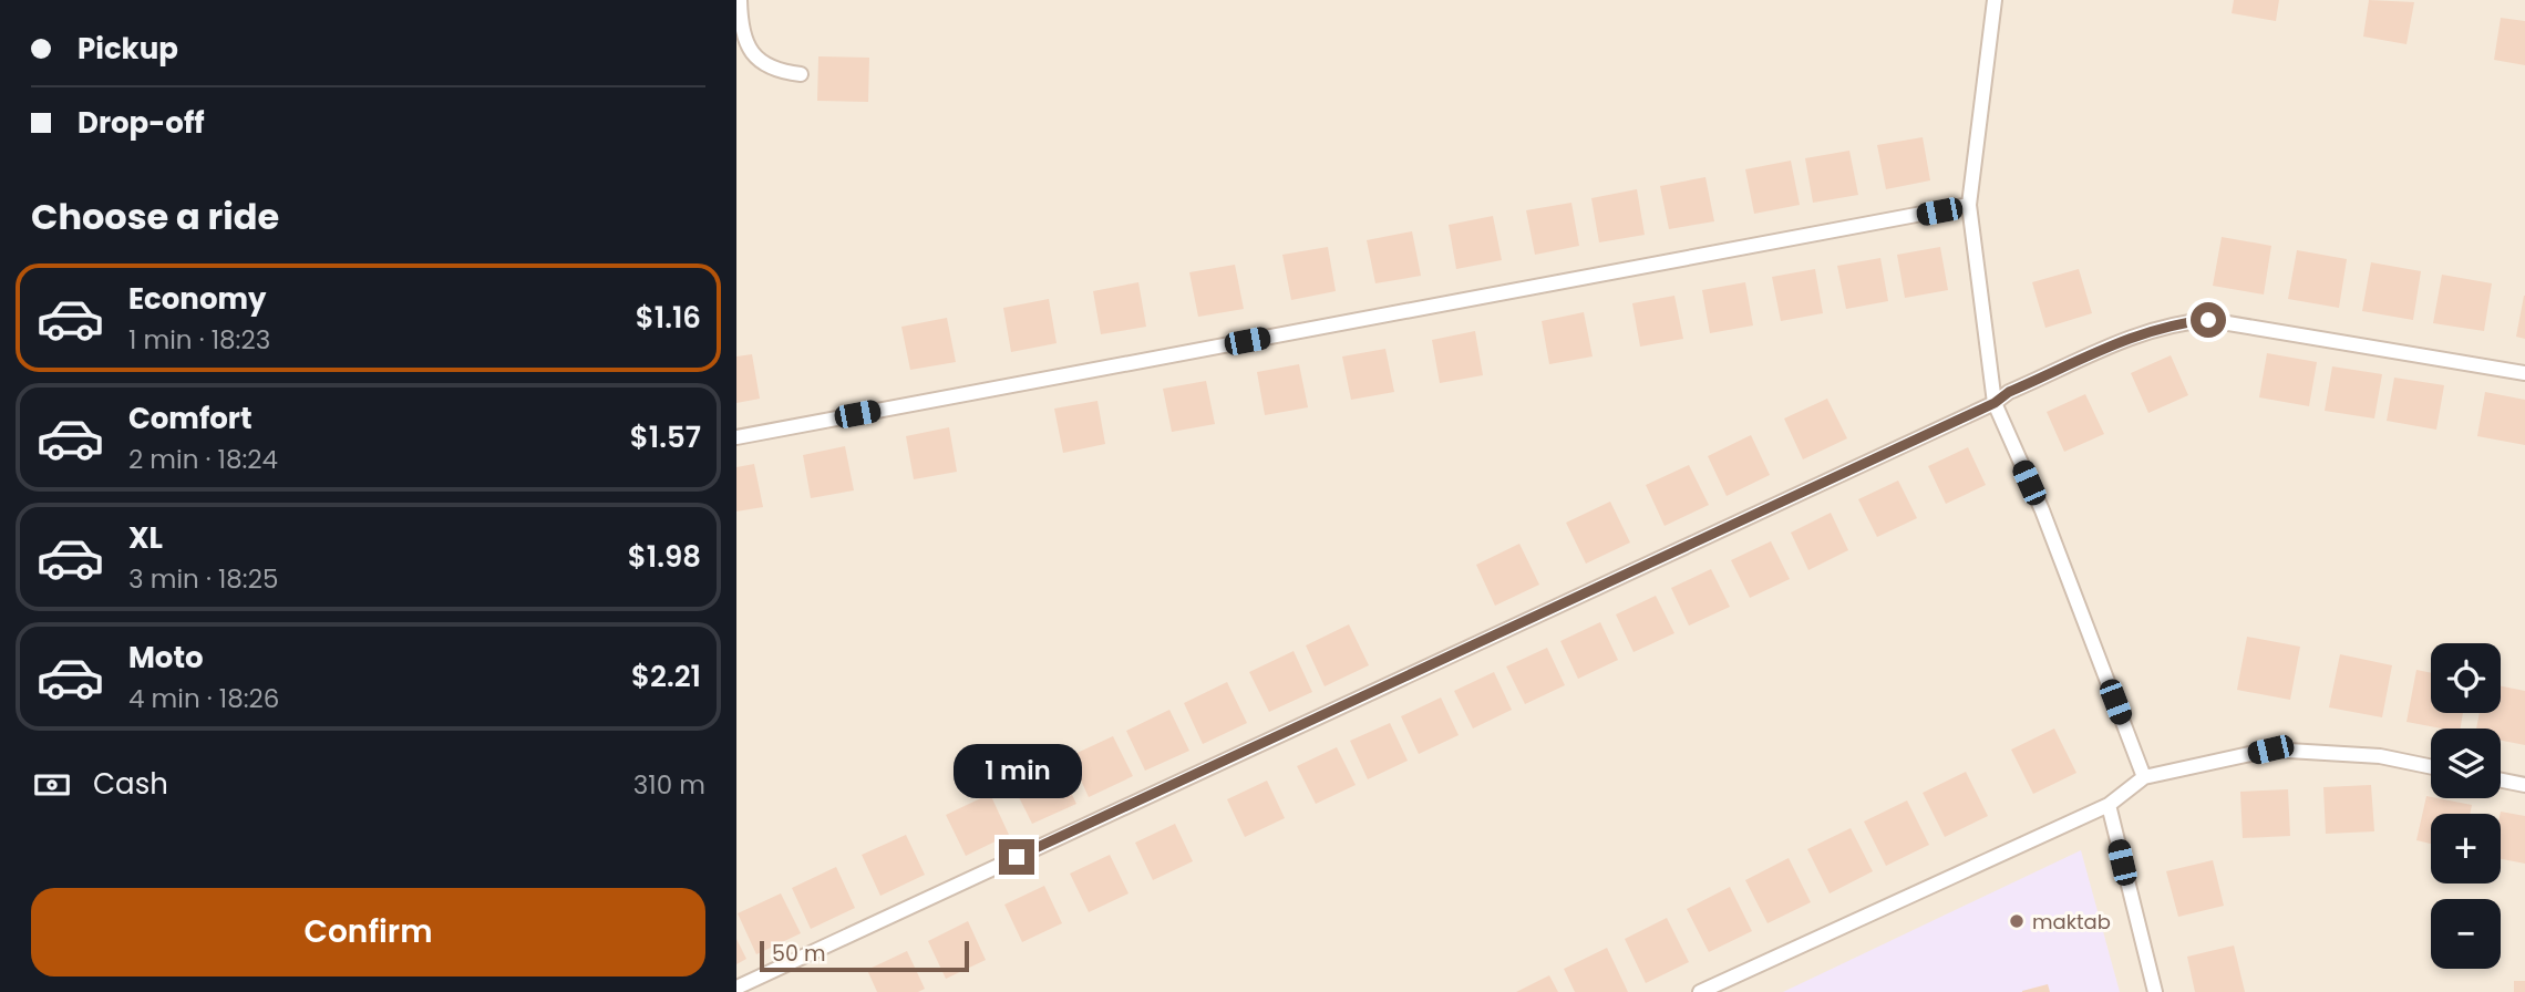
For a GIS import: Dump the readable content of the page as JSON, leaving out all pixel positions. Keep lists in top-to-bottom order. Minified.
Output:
{"places":["maktab"],"scale_bar":"50 m","page":{"banner":["Pickup","Drop-off"],"heading":"Choose a ride","list":[{"name":"Economy","note":"1 min · 18:23","value":"$1.16"},{"name":"Comfort","note":"2 min · 18:24","value":"$1.57"},{"name":"XL","note":"3 min · 18:25","value":"$1.98"},{"name":"Moto","note":"4 min · 18:26","value":"$2.21"}],"map_buttons":["+","−"],"pay":["Cash","310 m"],"bubble":"1 min","buttons":"Confirm","scale":"50 m"}}
